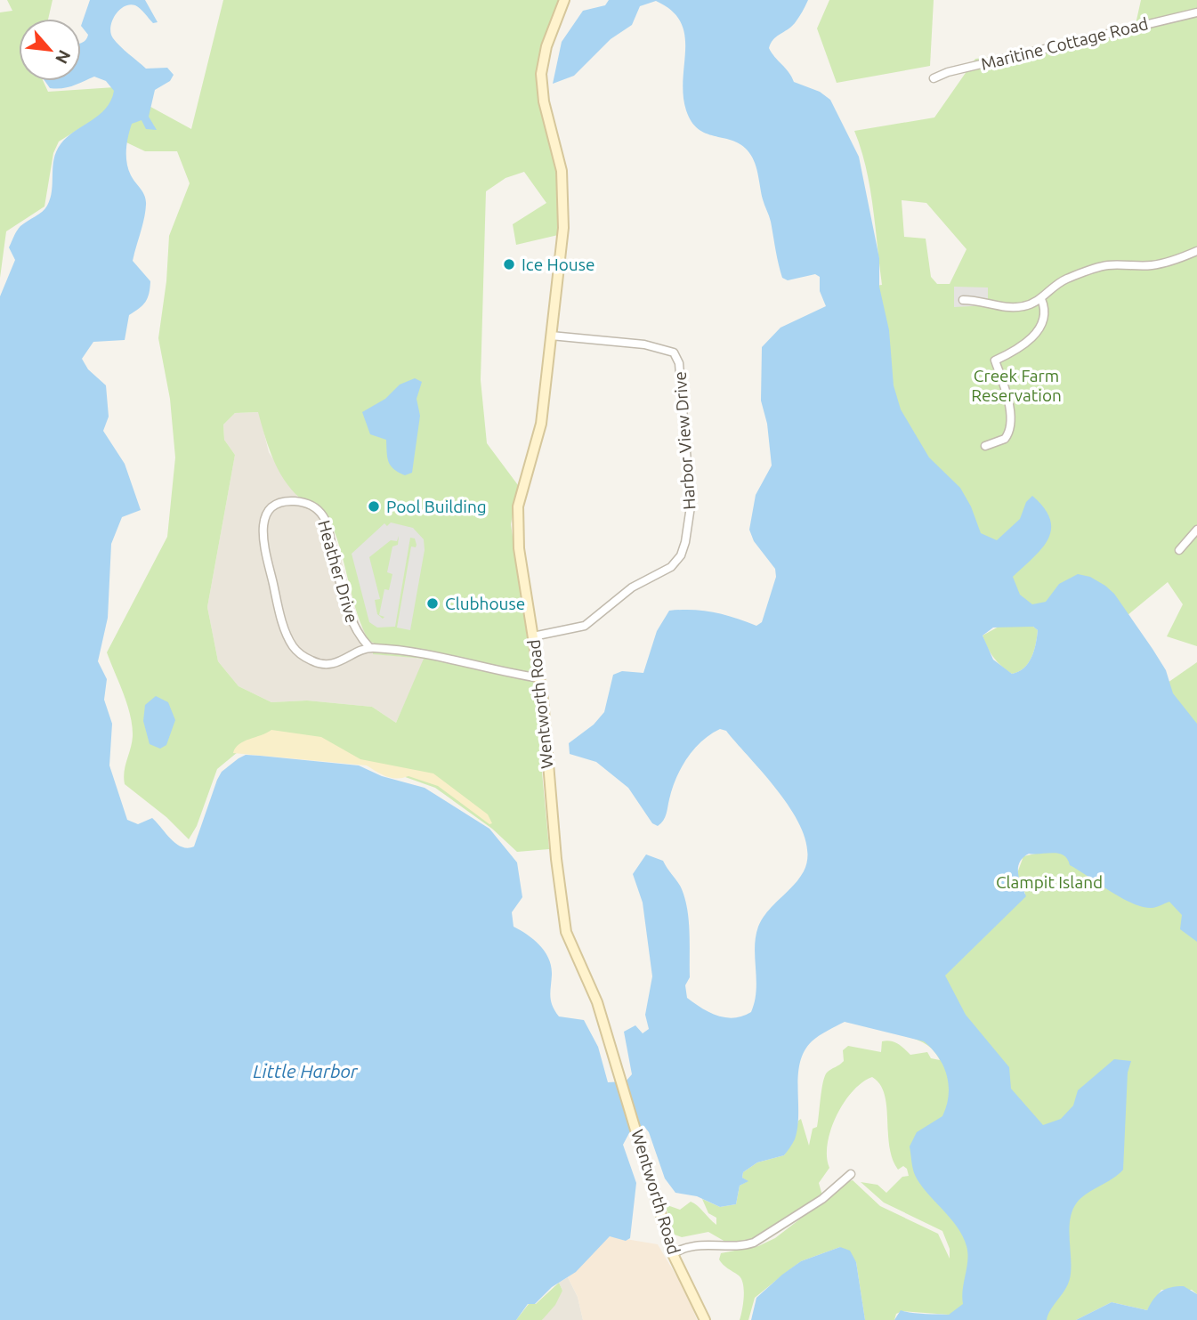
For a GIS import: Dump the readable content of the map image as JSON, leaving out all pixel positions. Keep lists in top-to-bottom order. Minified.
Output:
{"streets":{"main road":["Wentworth Road"],"street":["Maritine Cottage Road","Harbor View Drive","Heather Drive"]},"crossings":[["Harbor View Drive","Wentworth Road"]],"water":["Little Harbor"],"parks":["Creek Farm Reservation","Clampit Island"],"places":["Ice House","Pool Building","Clubhouse"],"north":"bottom right"}
